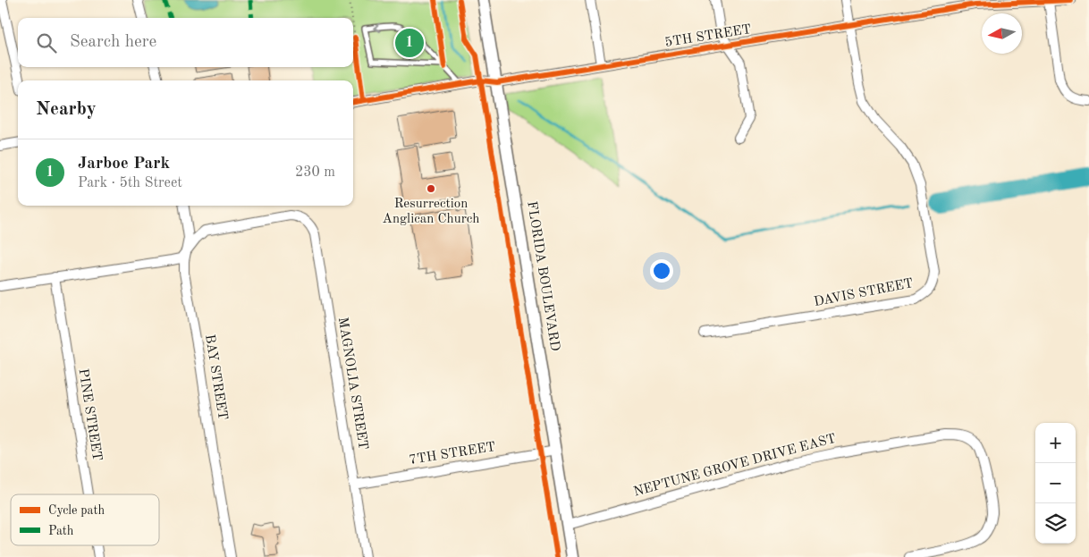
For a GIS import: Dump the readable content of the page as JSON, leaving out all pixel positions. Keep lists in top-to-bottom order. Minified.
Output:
{"streets":{"street":["5TH STREET","FLORIDA BOULEVARD","DAVIS STREET","BAY STREET","MAGNOLIA STREET","PINE STREET","7TH STREET","NEPTUNE GROVE DRIVE EAST"]},"crossings":[["5TH STREET","FLORIDA BOULEVARD"],["5TH STREET","DAVIS STREET"],["FLORIDA BOULEVARD","7TH STREET"],["FLORIDA BOULEVARD","NEPTUNE GROVE DRIVE EAST"],["BAY STREET","MAGNOLIA STREET"],["MAGNOLIA STREET","7TH STREET"]],"places":["Resurrection Anglican Church"],"legend":["Cycle path","Path"],"north":"left","page":{"search":"Search here","pins":"1","heading":"Nearby","list":[{"mark":"1","name":"Jarboe Park","note":"Park · 5th Street","value":"230 m"}],"map_buttons":["+","−"]}}
